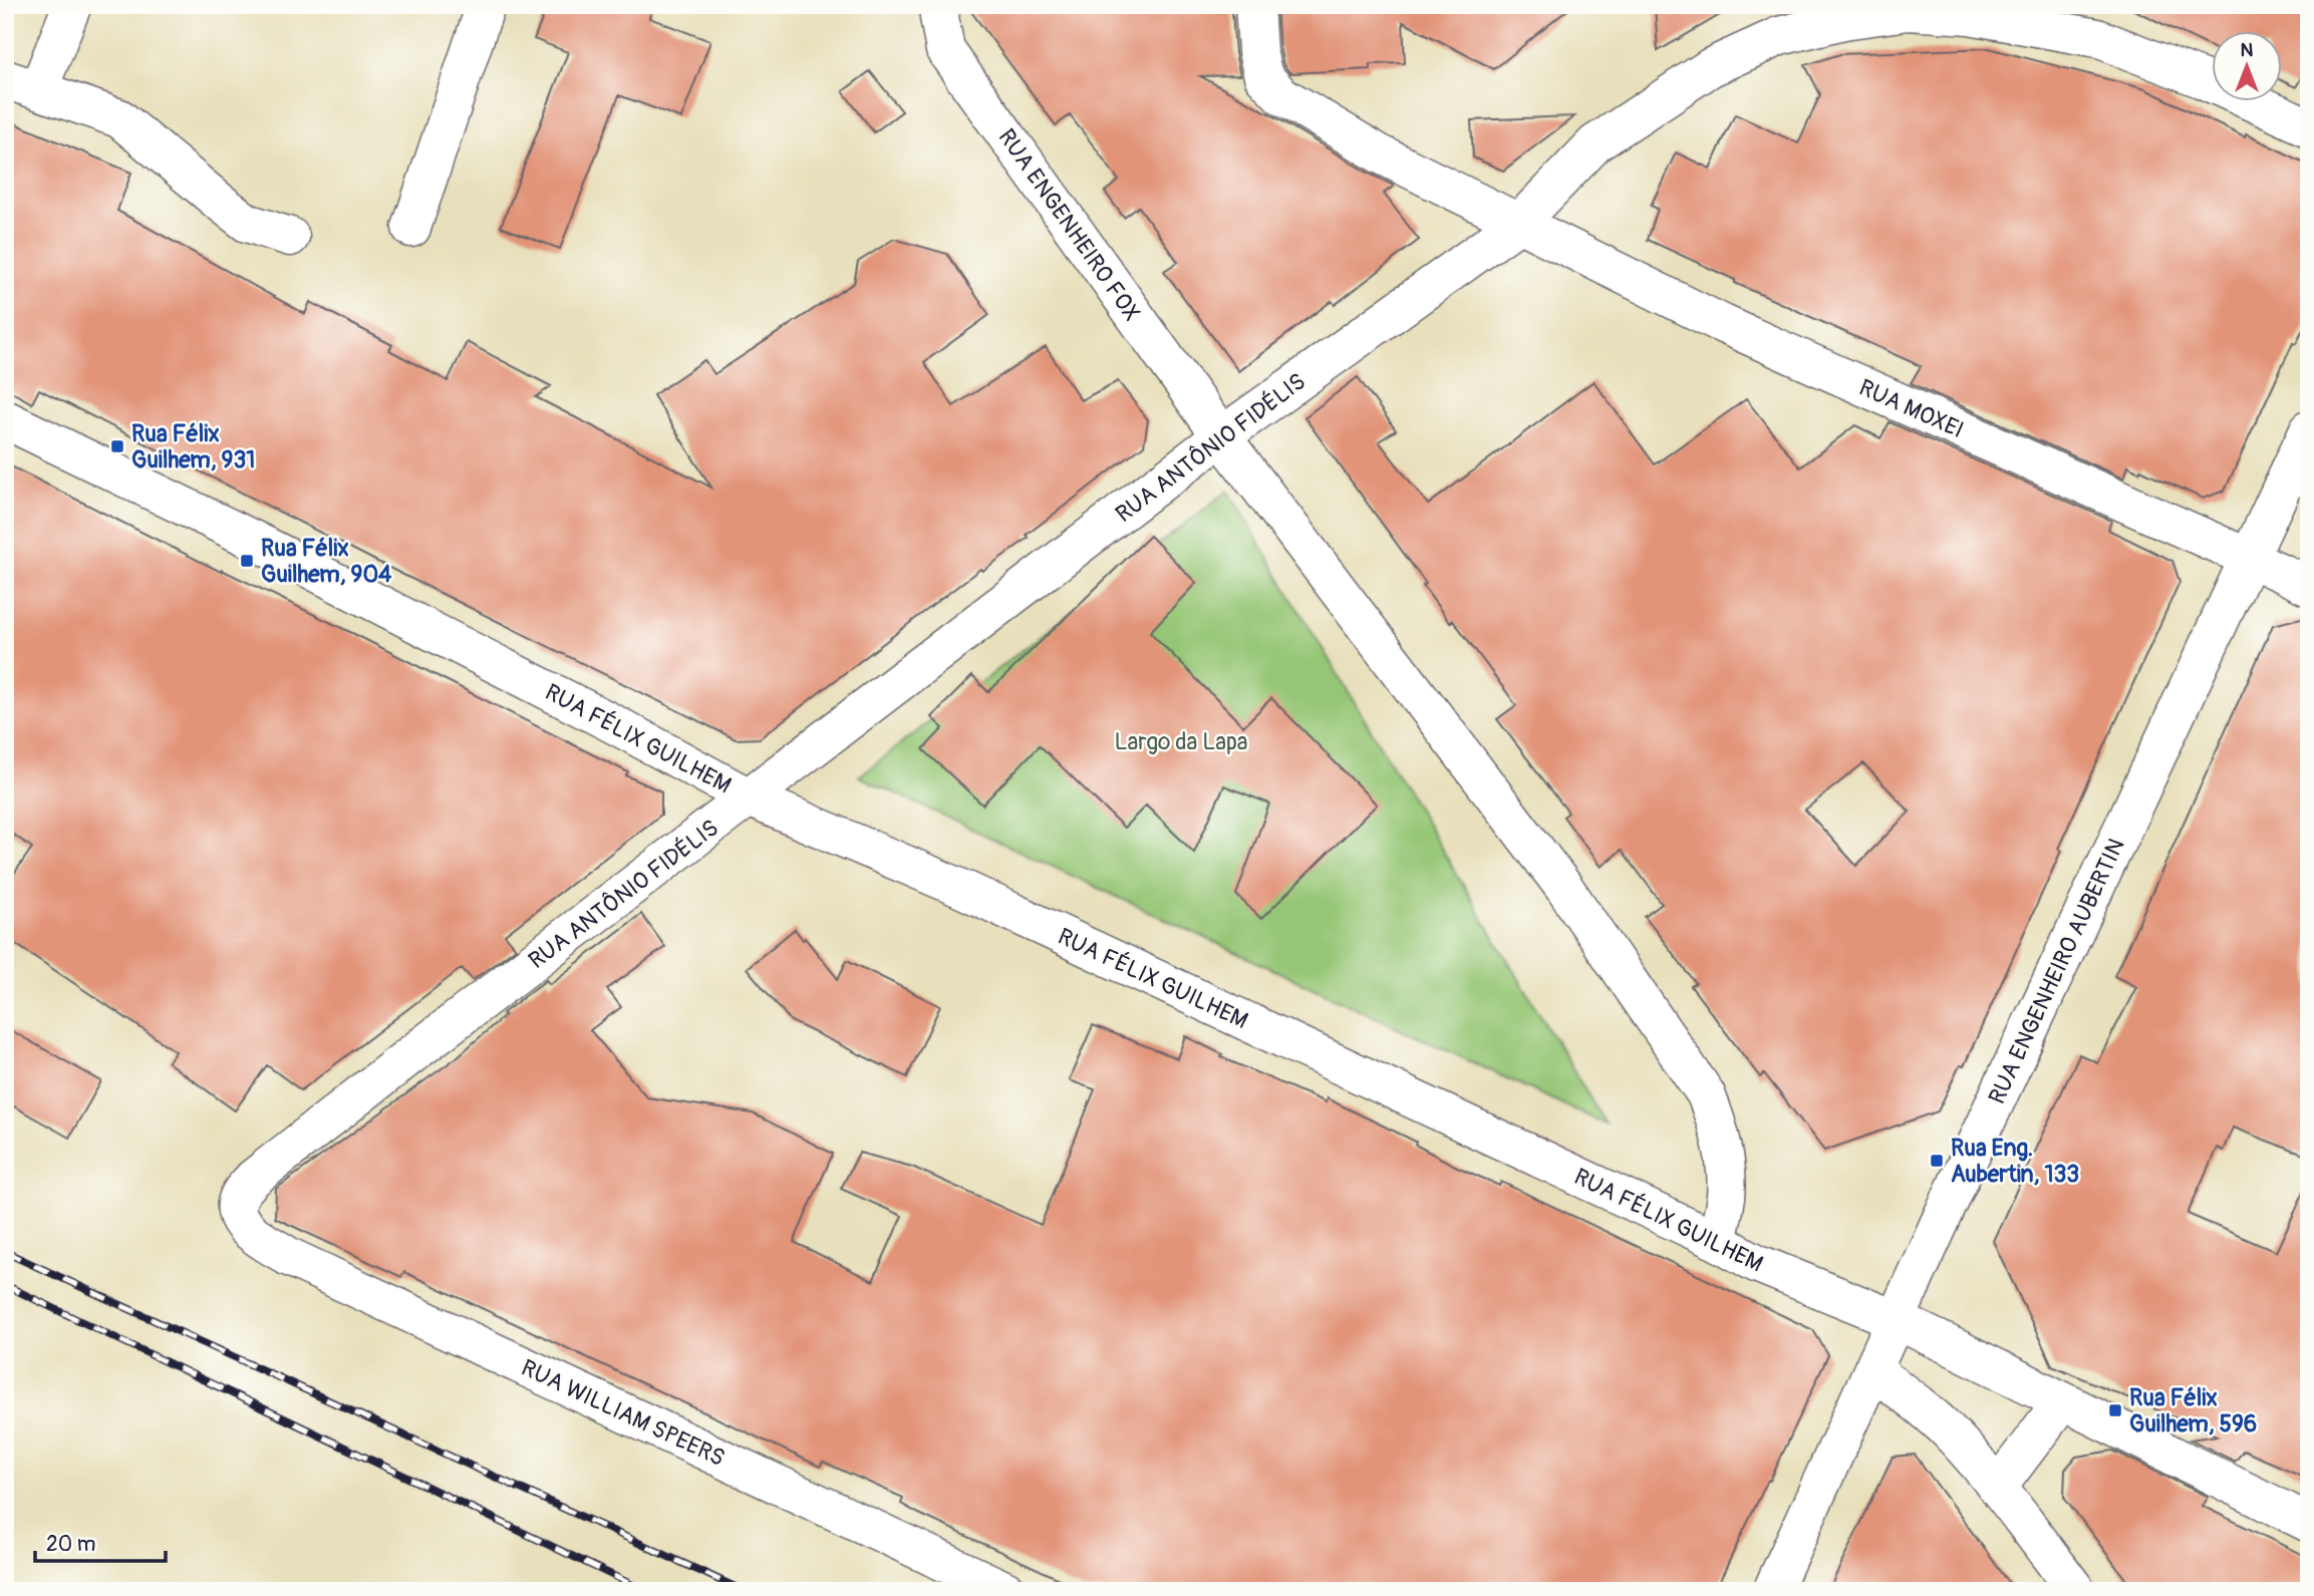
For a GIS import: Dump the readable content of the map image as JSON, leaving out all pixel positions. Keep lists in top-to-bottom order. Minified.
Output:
{"streets":{"street":["RUA ENGENHEIRO FOX","RUA MOXEI","RUA ANTÔNIO FIDÉLIS","RUA FÉLIX GUILHEM","RUA ENGENHEIRO AUBERTIN","RUA WILLIAM SPEERS"]},"crossings":[["RUA ENGENHEIRO FOX","RUA ANTÔNIO FIDÉLIS"],["RUA MOXEI","RUA ANTÔNIO FIDÉLIS"],["RUA MOXEI","RUA ENGENHEIRO AUBERTIN"],["RUA ANTÔNIO FIDÉLIS","RUA FÉLIX GUILHEM"],["RUA ANTÔNIO FIDÉLIS","RUA WILLIAM SPEERS"],["RUA FÉLIX GUILHEM","RUA ENGENHEIRO AUBERTIN"]],"parks":["Largo da Lapa"],"places":{"transit":["Rua Félix Guilhem, 931","Rua Félix Guilhem, 904","Rua Eng. Aubertin, 133","Rua Félix Guilhem, 596"]},"scale_bar":"20 m","north":"top"}
